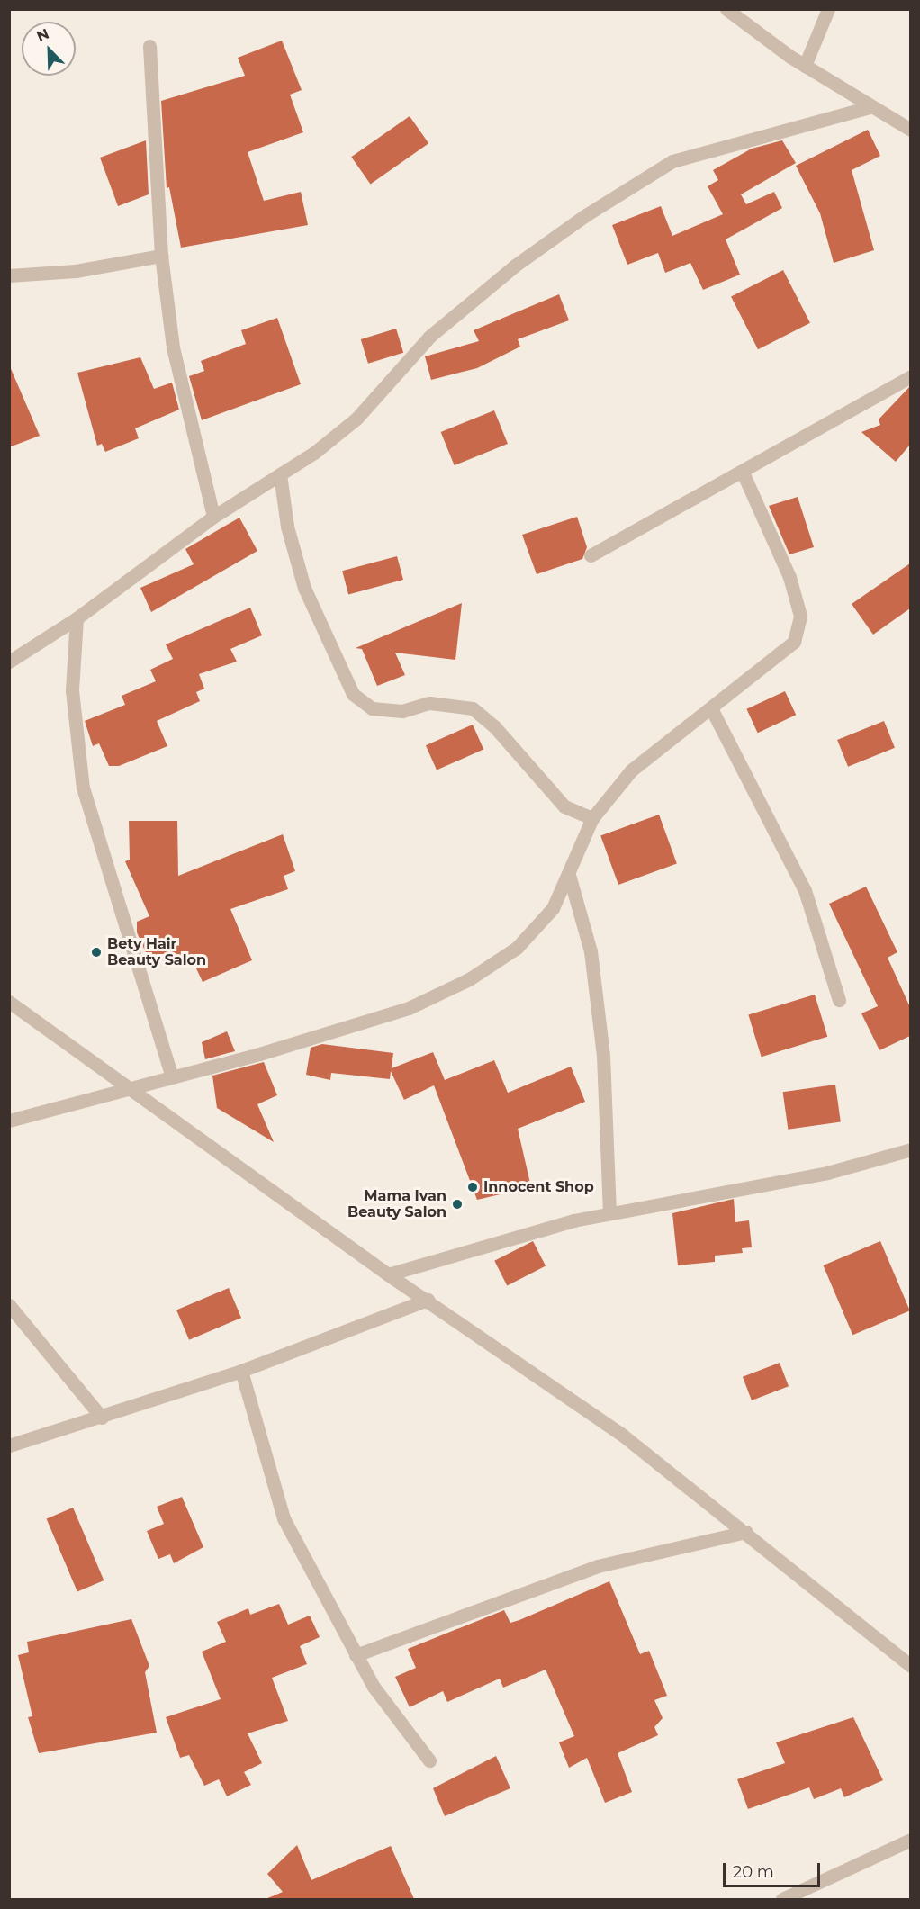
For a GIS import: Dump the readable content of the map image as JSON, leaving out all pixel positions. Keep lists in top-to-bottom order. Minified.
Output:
{"places":["Bety Hair Beauty Salon","Innocent Shop","Mama Ivan Beauty Salon"],"scale_bar":"20 m","north":"top left"}
